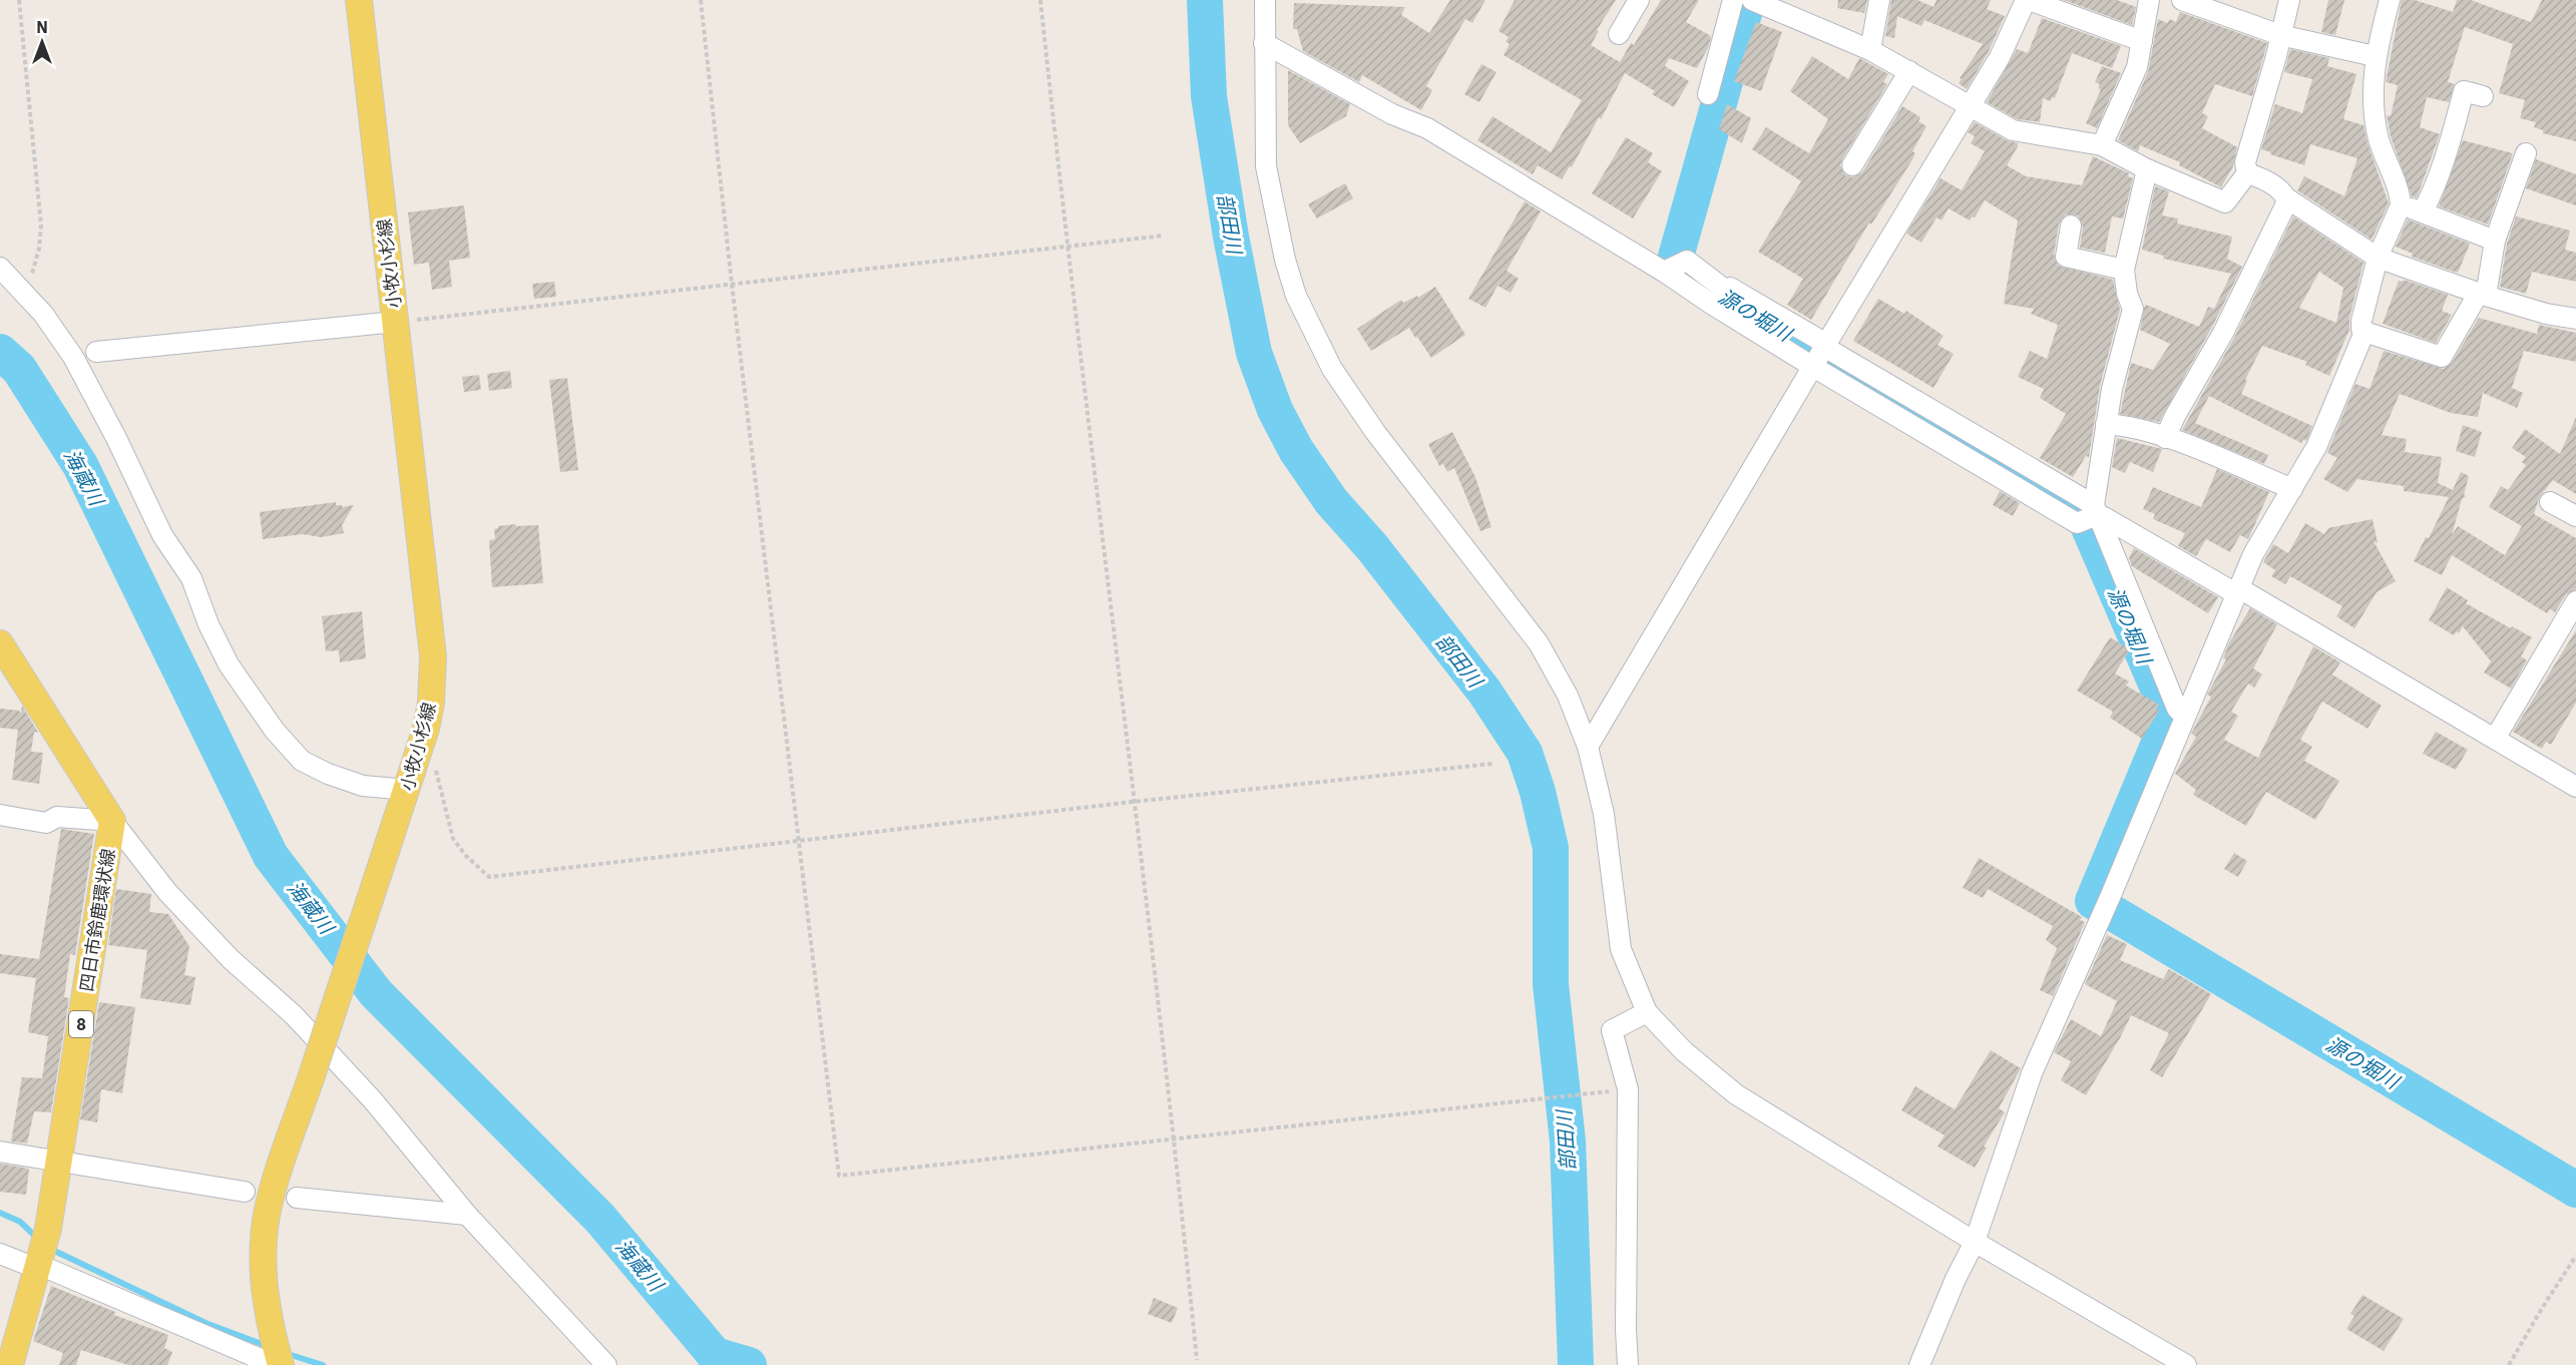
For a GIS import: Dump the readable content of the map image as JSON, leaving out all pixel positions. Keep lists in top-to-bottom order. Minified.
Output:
{"streets":{"main road":["小牧小杉線","四日市鈴鹿環状線","8"]},"water":["部田川","源の堀川","海蔵川"],"north":"top"}
